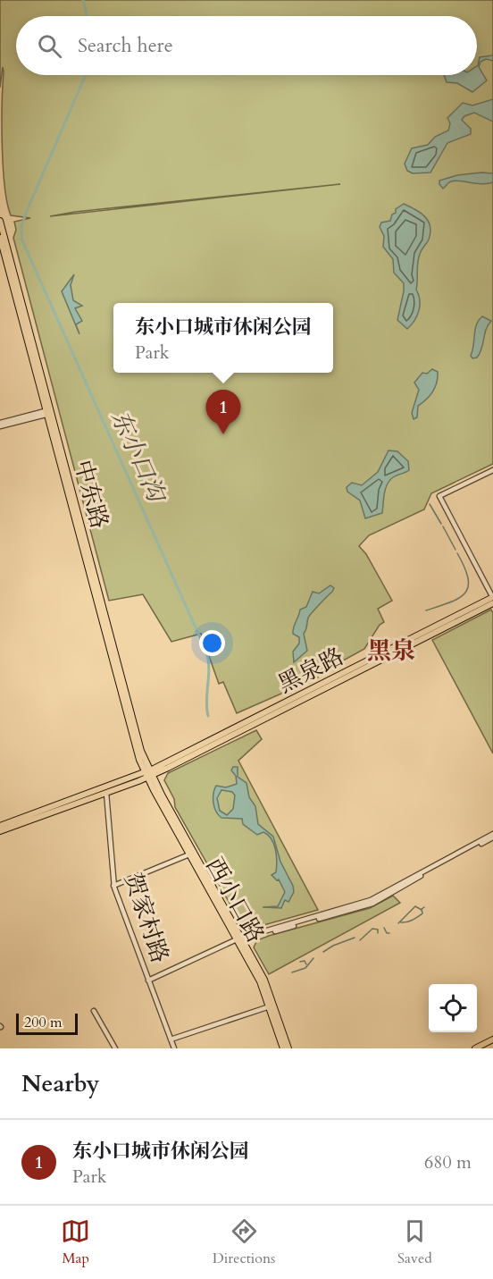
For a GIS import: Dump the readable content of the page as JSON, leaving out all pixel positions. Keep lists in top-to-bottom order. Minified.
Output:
{"streets":{"main road":["中东路","黑泉路","西小口路"],"street":["贺家村路"]},"crossings":[["中东路","黑泉路"],["中东路","西小口路"],["黑泉路","西小口路"]],"districts":["黑泉"],"water":["东小口沟"],"scale_bar":"200 m","page":{"search":"Search here","popup":["东小口城市休闲公园","Park"],"pins":"1","scale":"200 m","heading":"Nearby","list":[{"mark":"1","name":"东小口城市休闲公园","note":"Park","value":"680 m"}],"nav":["Map","Directions","Saved"]}}
